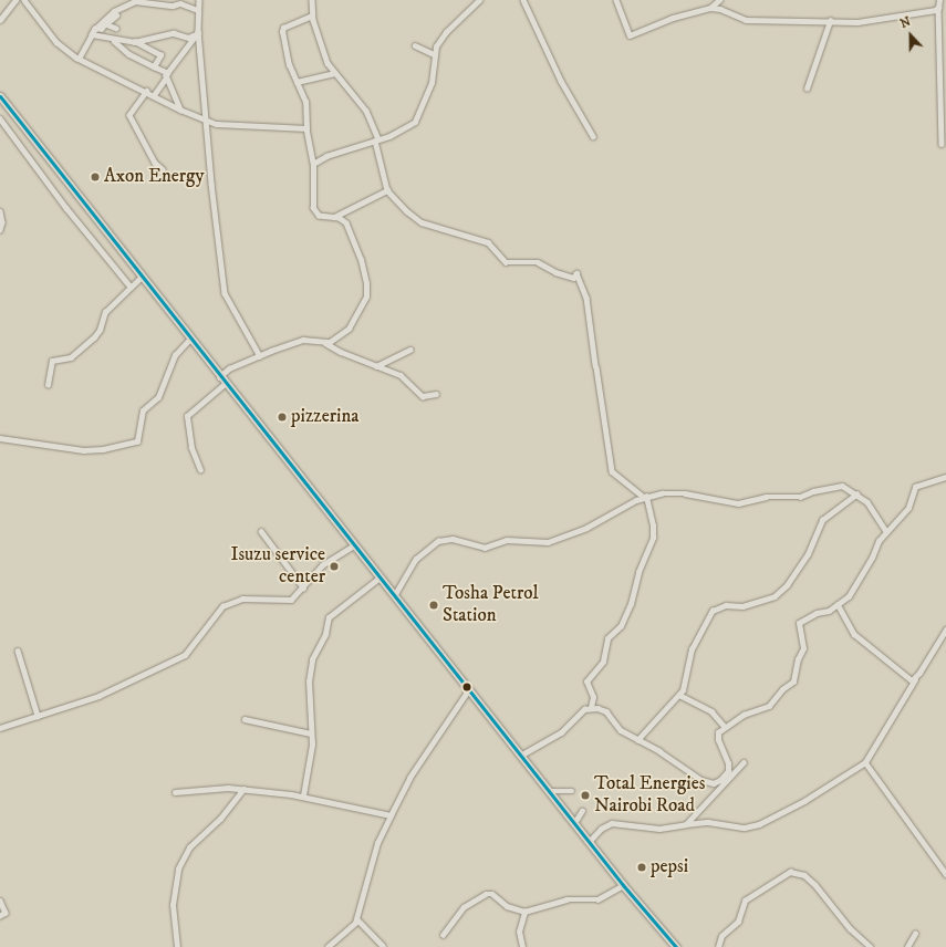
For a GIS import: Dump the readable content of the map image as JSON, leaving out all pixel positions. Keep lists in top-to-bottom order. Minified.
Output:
{"places":["Axon Energy","pizzerina","Isuzu service center","Tosha Petrol Station","Total Energies Nairobi Road","pepsi"],"north":"top"}
